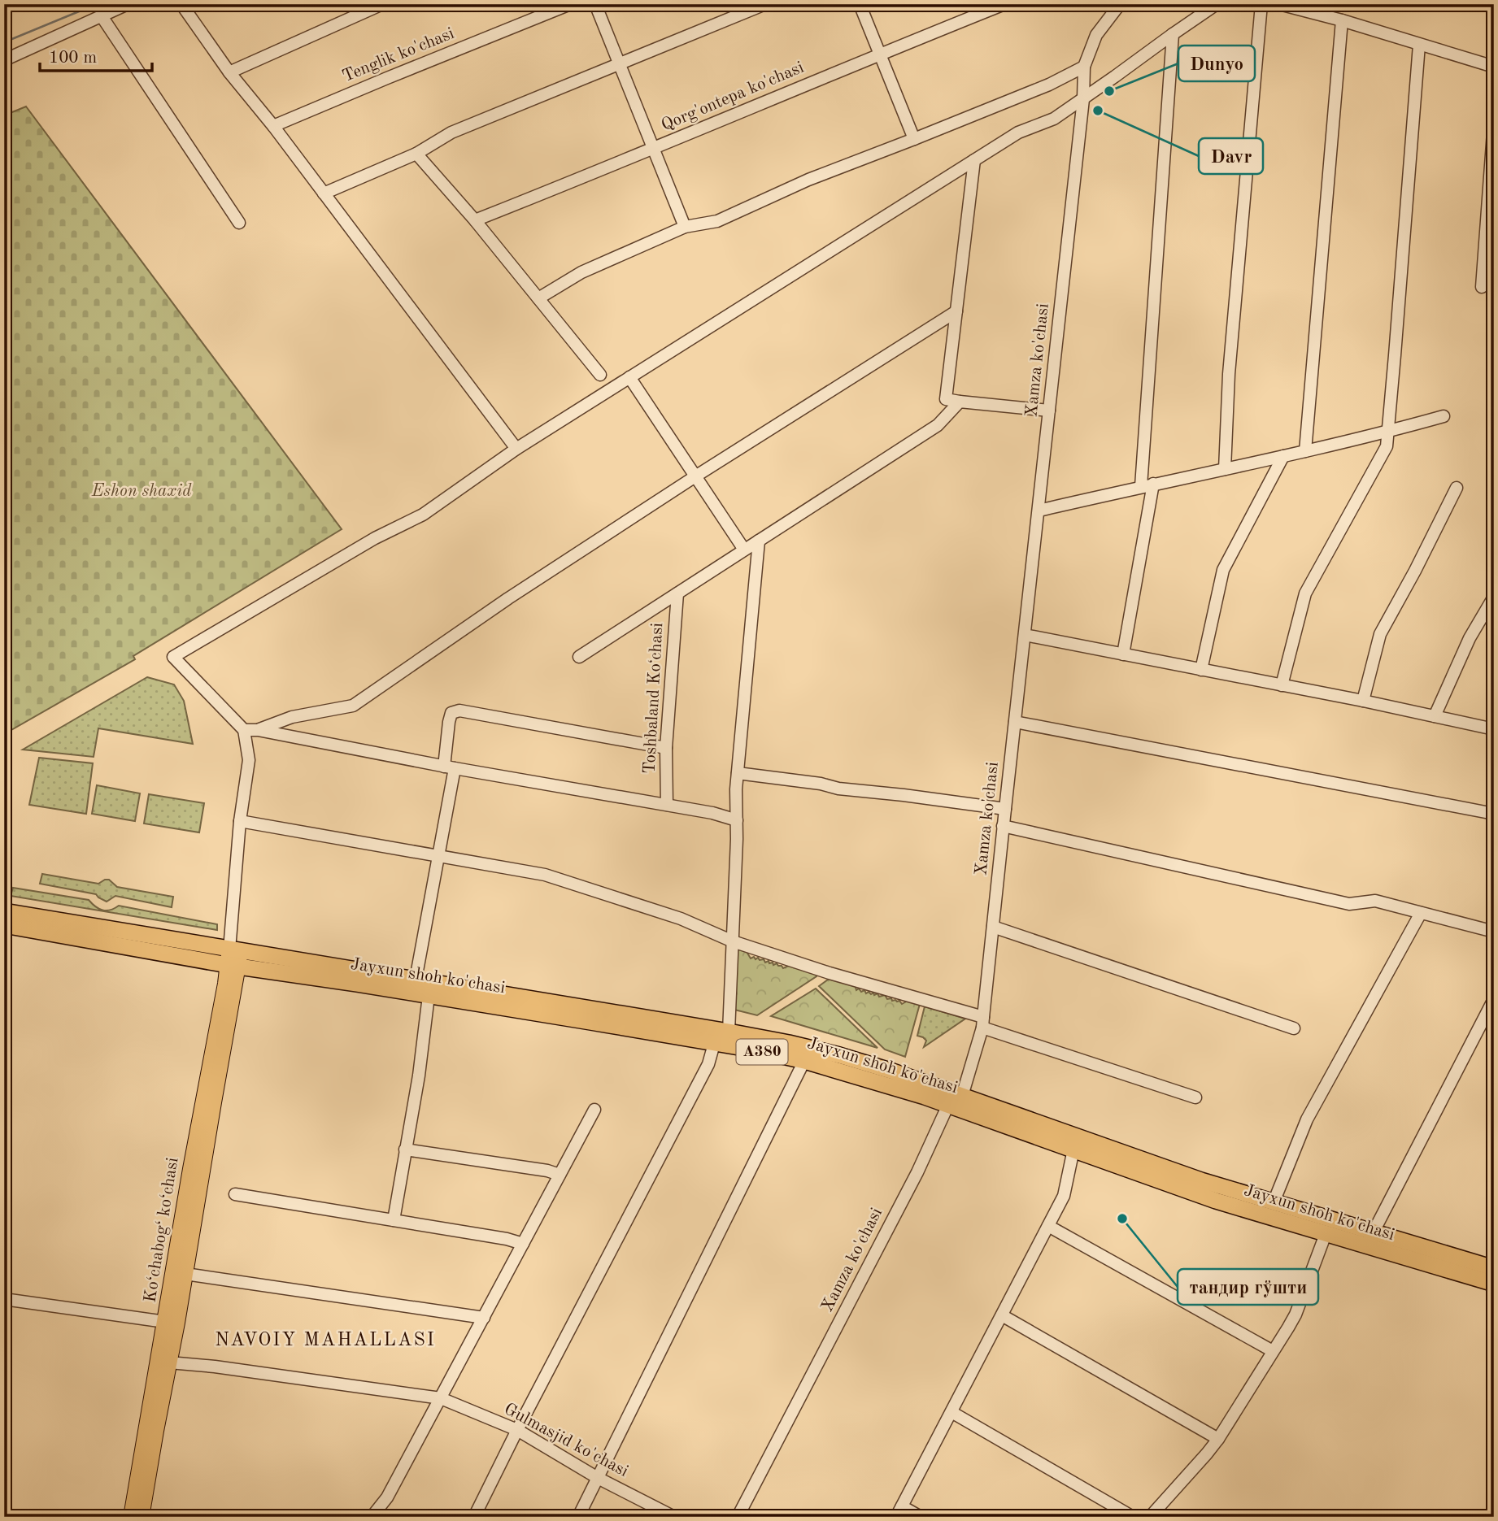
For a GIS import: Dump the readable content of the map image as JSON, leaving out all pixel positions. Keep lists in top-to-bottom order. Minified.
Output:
{"streets":{"highway":["Jayxun shoh ko'chasi","A380"],"main road":["Ko‘chabog‘ ko‘chasi"],"street":["Tenglik ko'chasi","Qorg'ontepa ko'chasi","Xamza ko'chasi","Toshbaland Koʻchasi","Gulmasjid ko'chasi"]},"crossings":[["Xamza ko'chasi","Jayxun shoh ko'chasi"],["Jayxun shoh ko'chasi","Ko‘chabog‘ ko‘chasi"],["Ko‘chabog‘ ko‘chasi","Gulmasjid ko'chasi"]],"districts":["NAVOIY MAHALLASI"],"parks":["Eshon shaxid"],"places":["Dunyo","Davr","тандир гўшти"],"scale_bar":"100 m"}
